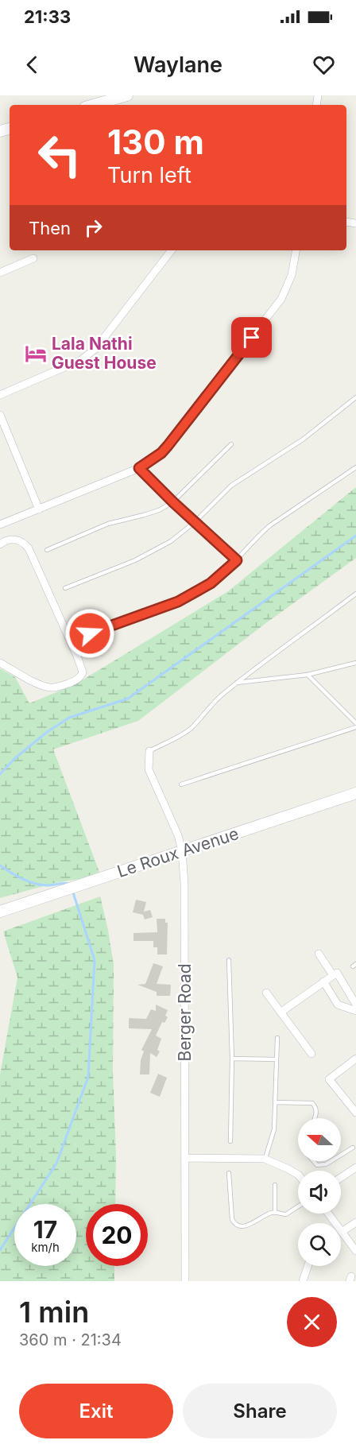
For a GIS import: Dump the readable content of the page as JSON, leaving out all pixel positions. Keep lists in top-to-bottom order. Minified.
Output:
{"streets":{"main road":["Le Roux Avenue"],"street":["Berger Road"]},"crossings":[["Le Roux Avenue","Berger Road"]],"places":{"hotel":["Lala Nathi Guest House"]},"north":"left","page":{"status":"21:33","header":"Waylane","turn":["130 m","Turn left"],"then":"Then","speed":"17 km/h","limit":"20","heading":["1 min","360 m · 21:34"],"buttons":["Exit","Share"]}}
